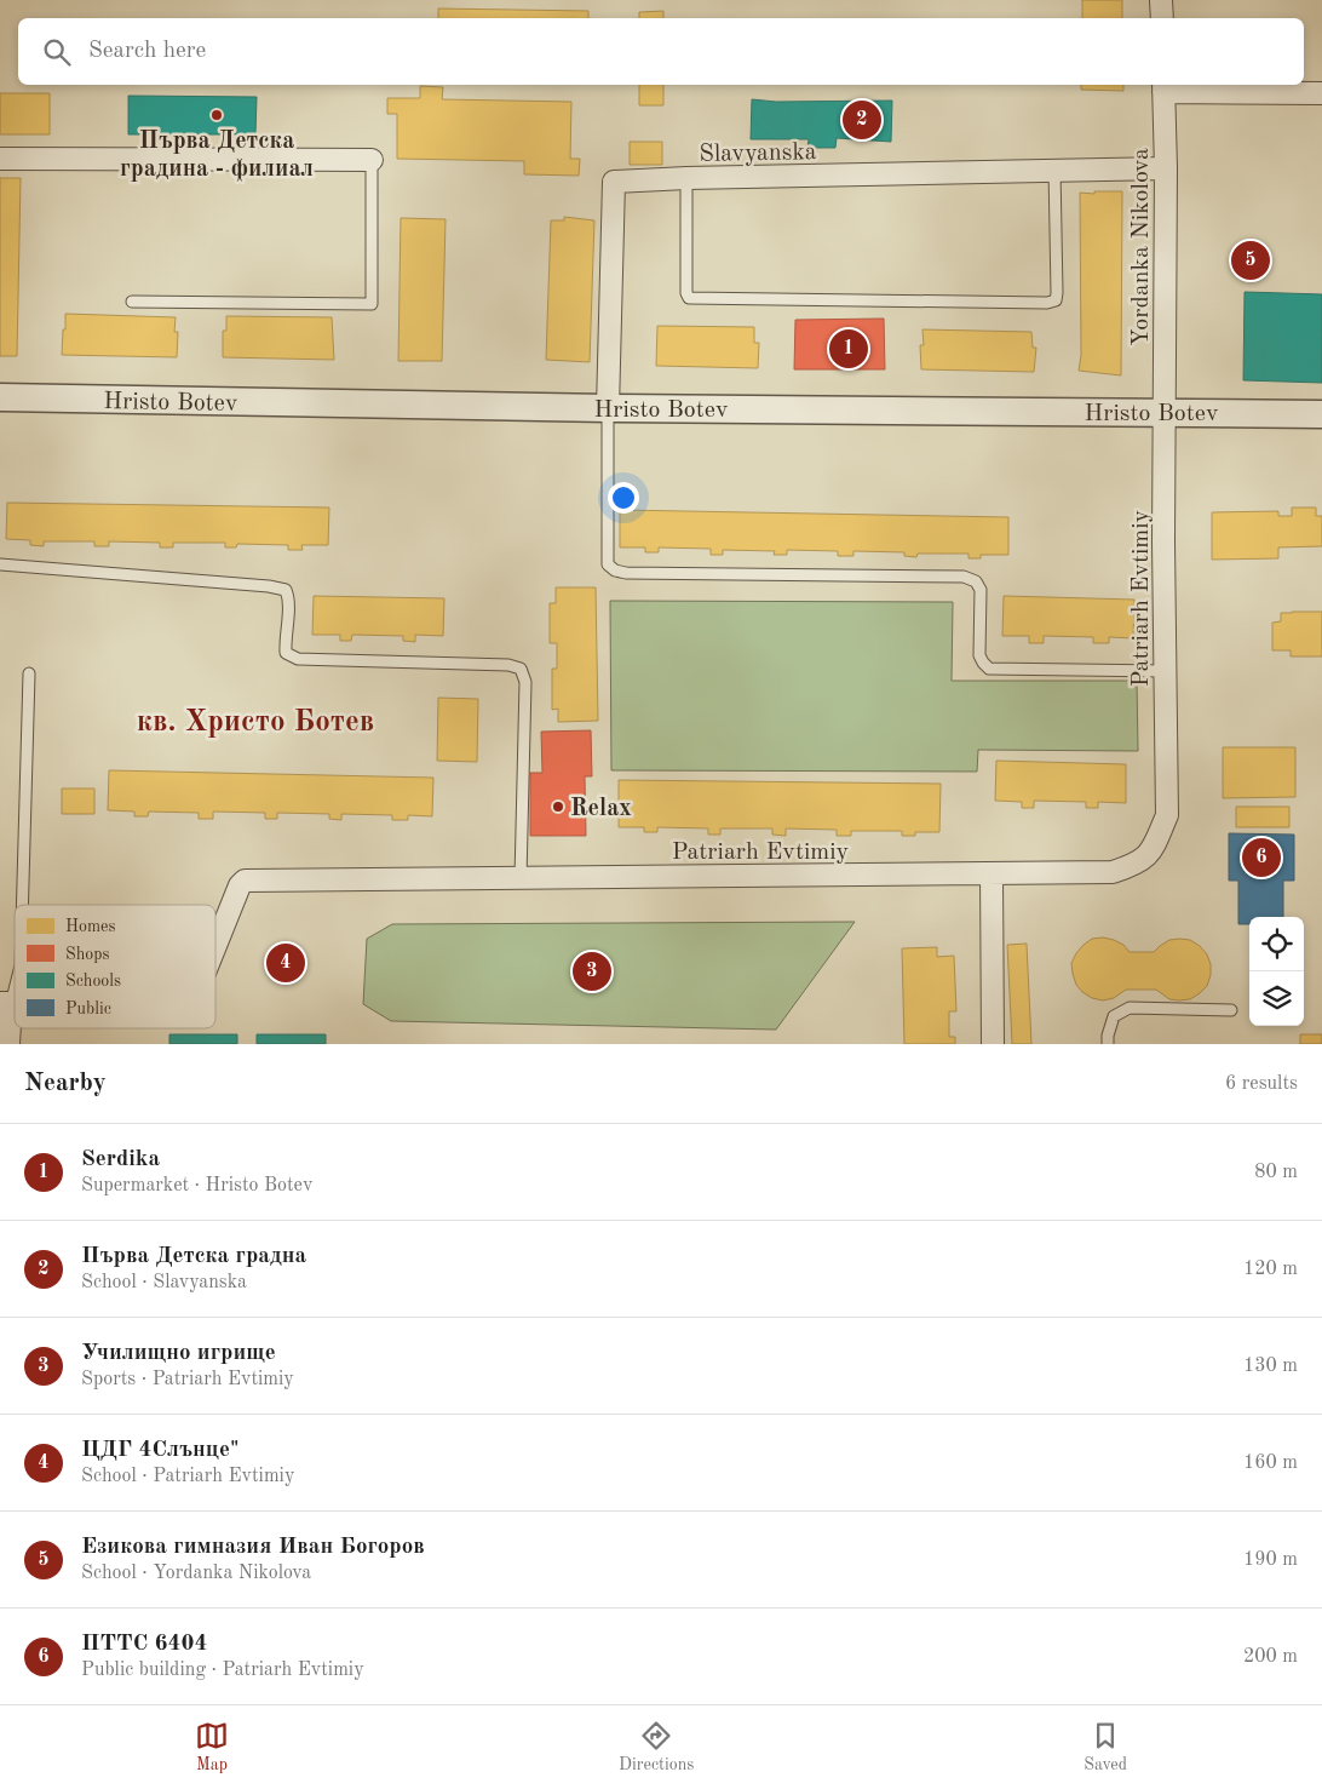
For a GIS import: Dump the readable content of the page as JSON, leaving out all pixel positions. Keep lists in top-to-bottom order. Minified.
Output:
{"streets":{"street":["Slavyanska","Yordanka Nikolova","Hristo Botev","Patriarh Evtimiy"]},"crossings":[["Slavyanska","Yordanka Nikolova"],["Slavyanska","Hristo Botev"],["Yordanka Nikolova","Hristo Botev"],["Yordanka Nikolova","Patriarh Evtimiy"],["Hristo Botev","Patriarh Evtimiy"]],"districts":["кв. Христо Ботев"],"places":["Първа Детска градина - филиал","Relax"],"legend":["Homes","Shops","Schools","Public"],"page":{"search":"Search here","pins":["2","5","1","6","4","3"],"heading":["Nearby","6 results"],"list":[{"mark":"1","name":"Serdika","note":"Supermarket · Hristo Botev","value":"80 m"},{"mark":"2","name":"Първа Детска градна","note":"School · Slavyanska","value":"120 m"},{"mark":"3","name":"Училищно игрище","note":"Sports · Patriarh Evtimiy","value":"130 m"},{"mark":"4","name":"ЦДГ 4Слънце\"","note":"School · Patriarh Evtimiy","value":"160 m"},{"mark":"5","name":"Езикова гимназия Иван Богоров","note":"School · Yordanka Nikolova","value":"190 m"},{"mark":"6","name":"ПТТС 6404","note":"Public building · Patriarh Evtimiy","value":"200 m"}],"nav":["Map","Directions","Saved"]}}
